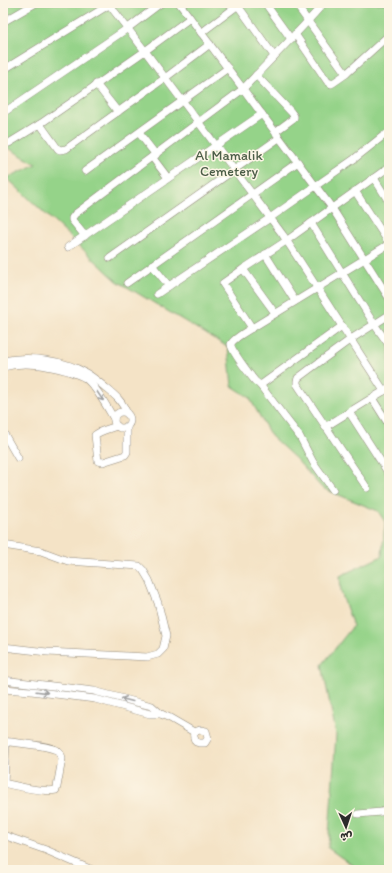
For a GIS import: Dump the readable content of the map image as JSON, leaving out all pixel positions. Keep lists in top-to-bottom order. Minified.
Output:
{"parks":["Al Mamalik Cemetery"],"north":"bottom"}
